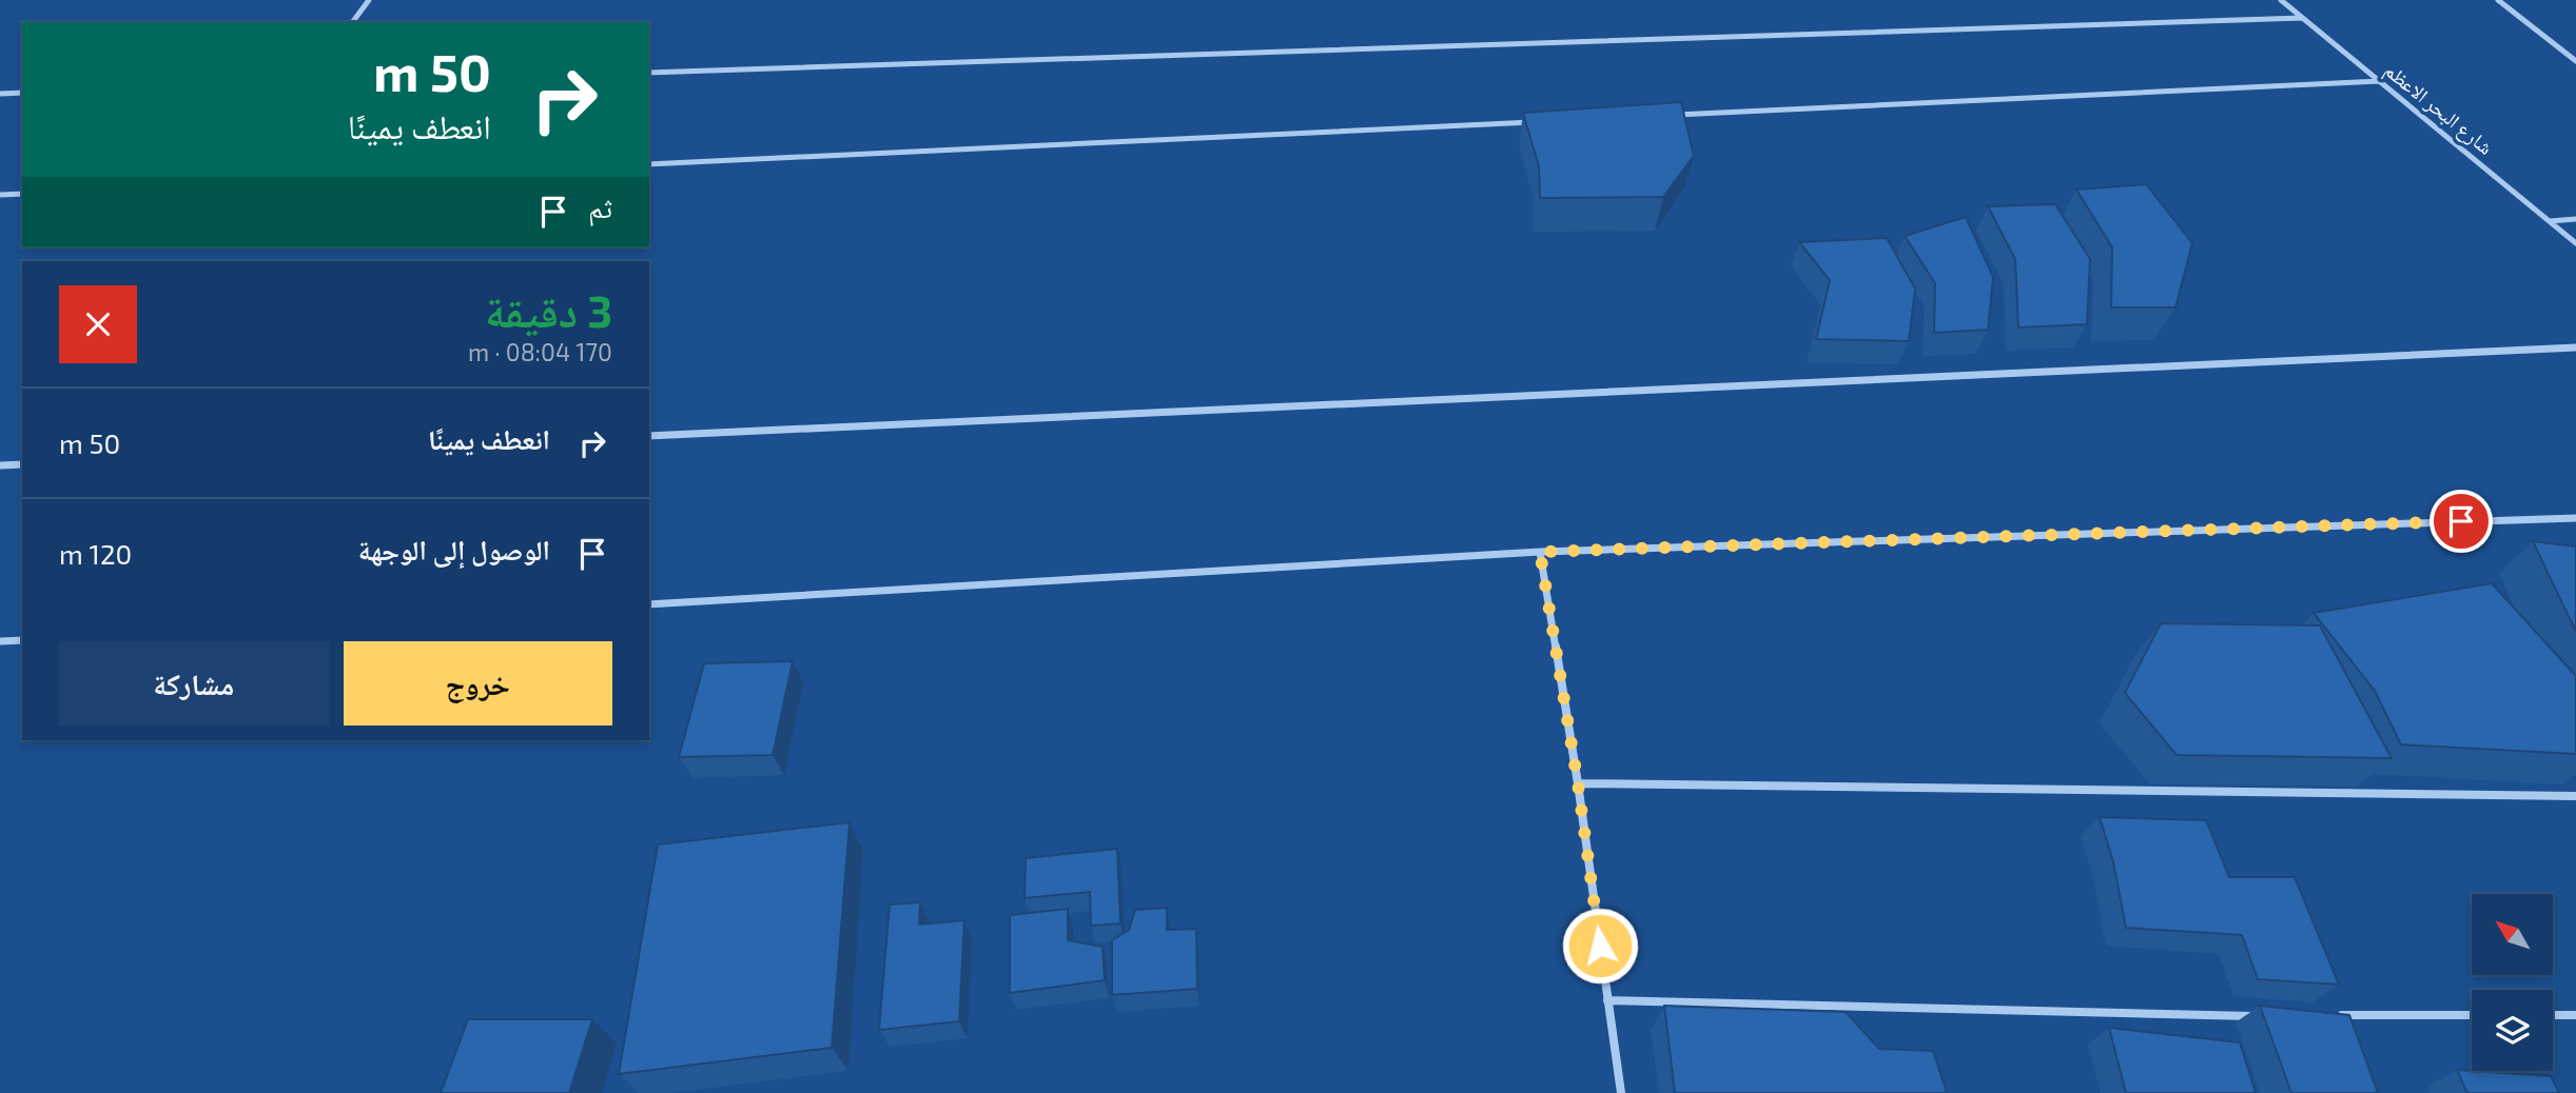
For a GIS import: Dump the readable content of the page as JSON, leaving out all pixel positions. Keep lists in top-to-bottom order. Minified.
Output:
{"streets":{"street":["شارع البحر الاعظم"]},"north":"top left","page":{"turn":["50 m","انعطف يمينًا"],"then":"ثم","heading":["3 دقيقة","170 m · 08:04"],"list":[{"name":"انعطف يمينًا","value":"50 m"},{"name":"الوصول إلى الوجهة","value":"120 m"}],"buttons":["خروج","مشاركة"]}}
